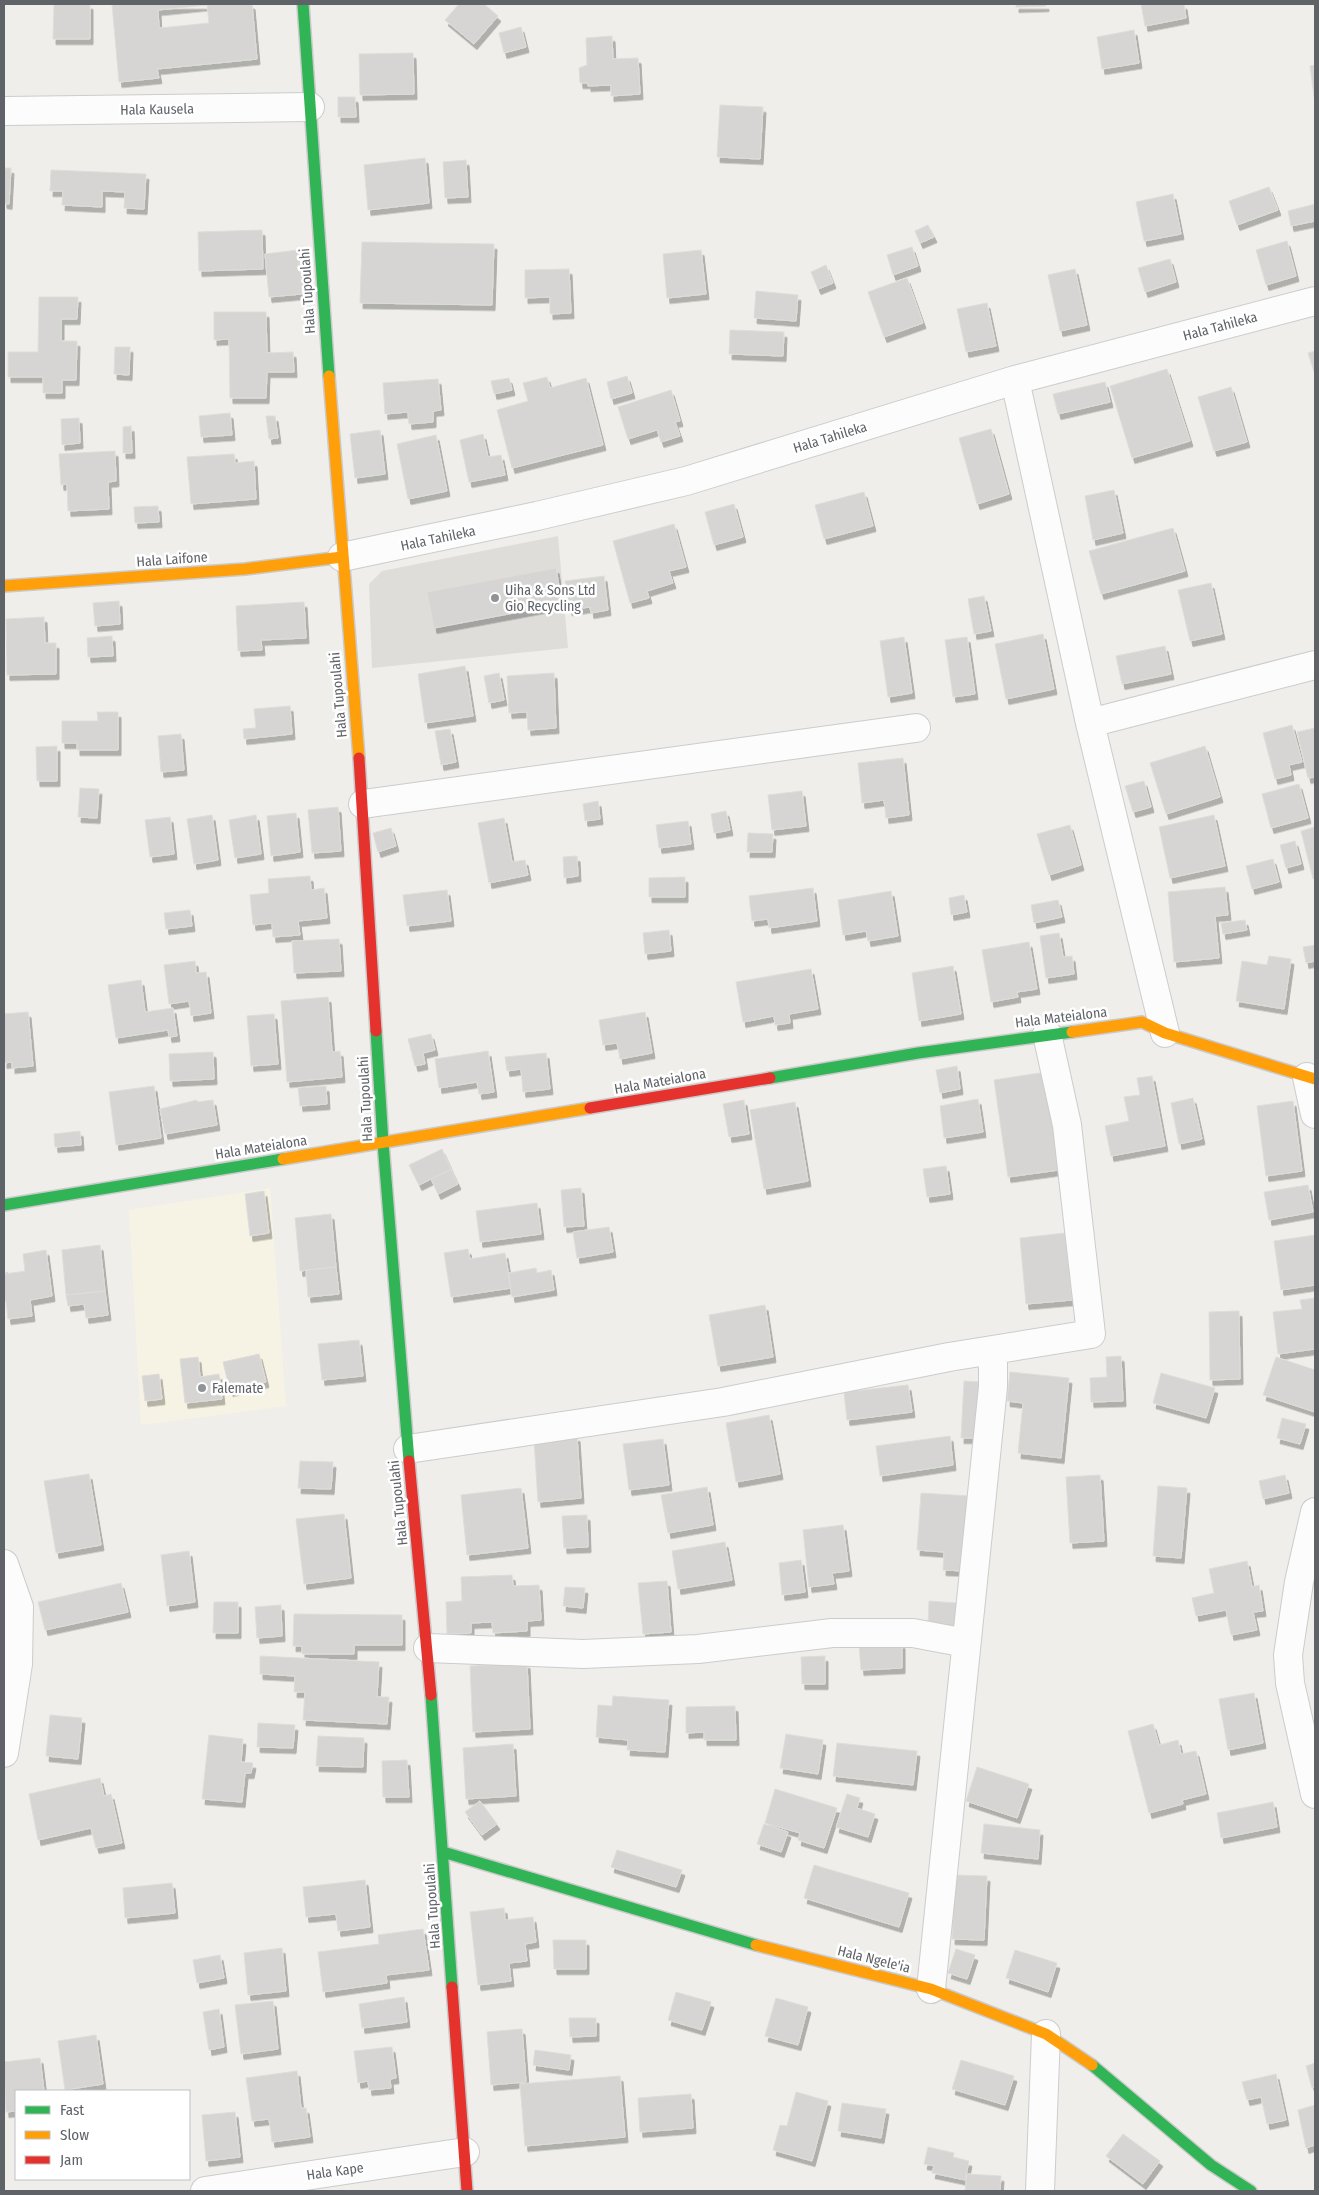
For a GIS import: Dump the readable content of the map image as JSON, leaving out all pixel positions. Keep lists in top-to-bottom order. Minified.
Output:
{"streets":{"street":["Hala Kausela","Hala Tupoulahi","Hala Tahileka","Hala Laifone","Hala Mateialona","Hala Ngele'ia","Hala Kape"]},"crossings":[["Hala Kausela","Hala Tupoulahi"],["Hala Tupoulahi","Hala Tahileka"],["Hala Tupoulahi","Hala Laifone"],["Hala Tupoulahi","Hala Mateialona"],["Hala Tupoulahi","Hala Ngele'ia"],["Hala Tupoulahi","Hala Kape"],["Hala Tahileka","Hala Laifone"]],"places":["Uiha & Sons Ltd Gio Recycling","Falemate"],"legend":["Fast","Slow","Jam"]}
